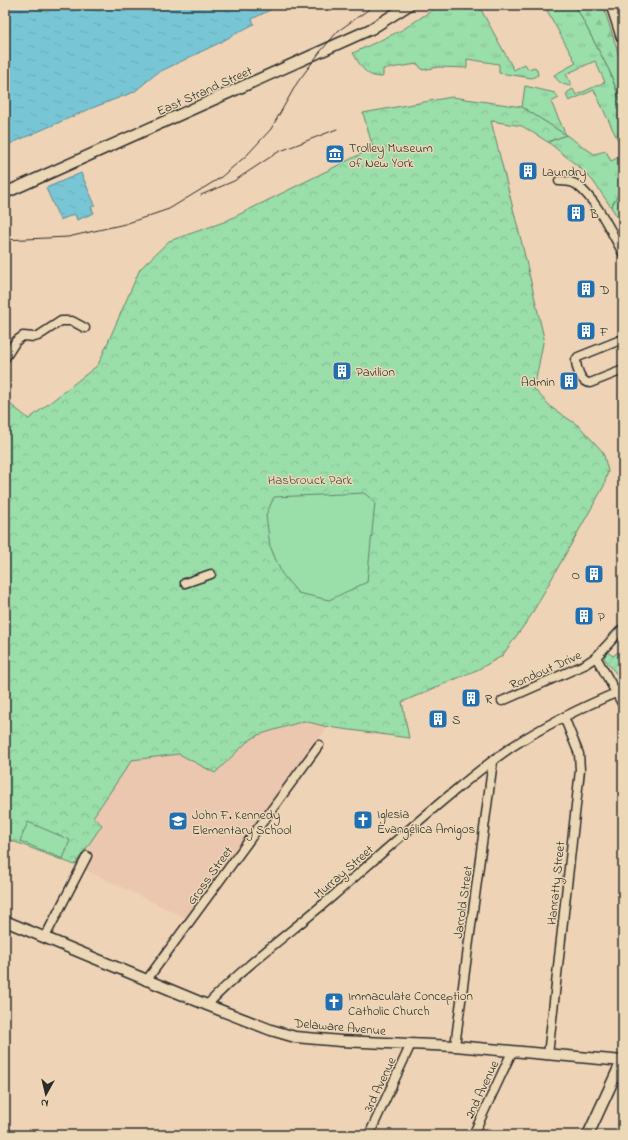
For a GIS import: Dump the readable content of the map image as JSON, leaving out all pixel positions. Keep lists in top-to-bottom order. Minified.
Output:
{"streets":{"street":["East Strand Street","Rondout Drive","Murray Street","Gross Street","Hanratty Street","Jarrold Street","Delaware Avenue","3rd Avenue","2nd Avenue"]},"crossings":[["Rondout Drive","Murray Street"],["Murray Street","Hanratty Street"],["Murray Street","Jarrold Street"],["Murray Street","Delaware Avenue"],["Gross Street","Delaware Avenue"],["Hanratty Street","Delaware Avenue"],["Jarrold Street","Delaware Avenue"],["Delaware Avenue","3rd Avenue"],["Delaware Avenue","2nd Avenue"]],"parks":["Hasbrouck Park"],"places":{"museum":["Trolley Museum of New York"],"building":["Laundry","B","D","F","Pavilion","Admin","O","P","R","S"],"church":["Iglesia Evangélica Amigos","Immaculate Conception Catholic Church"],"school or university":["John F. Kennedy Elementary School"]},"north":"bottom"}
